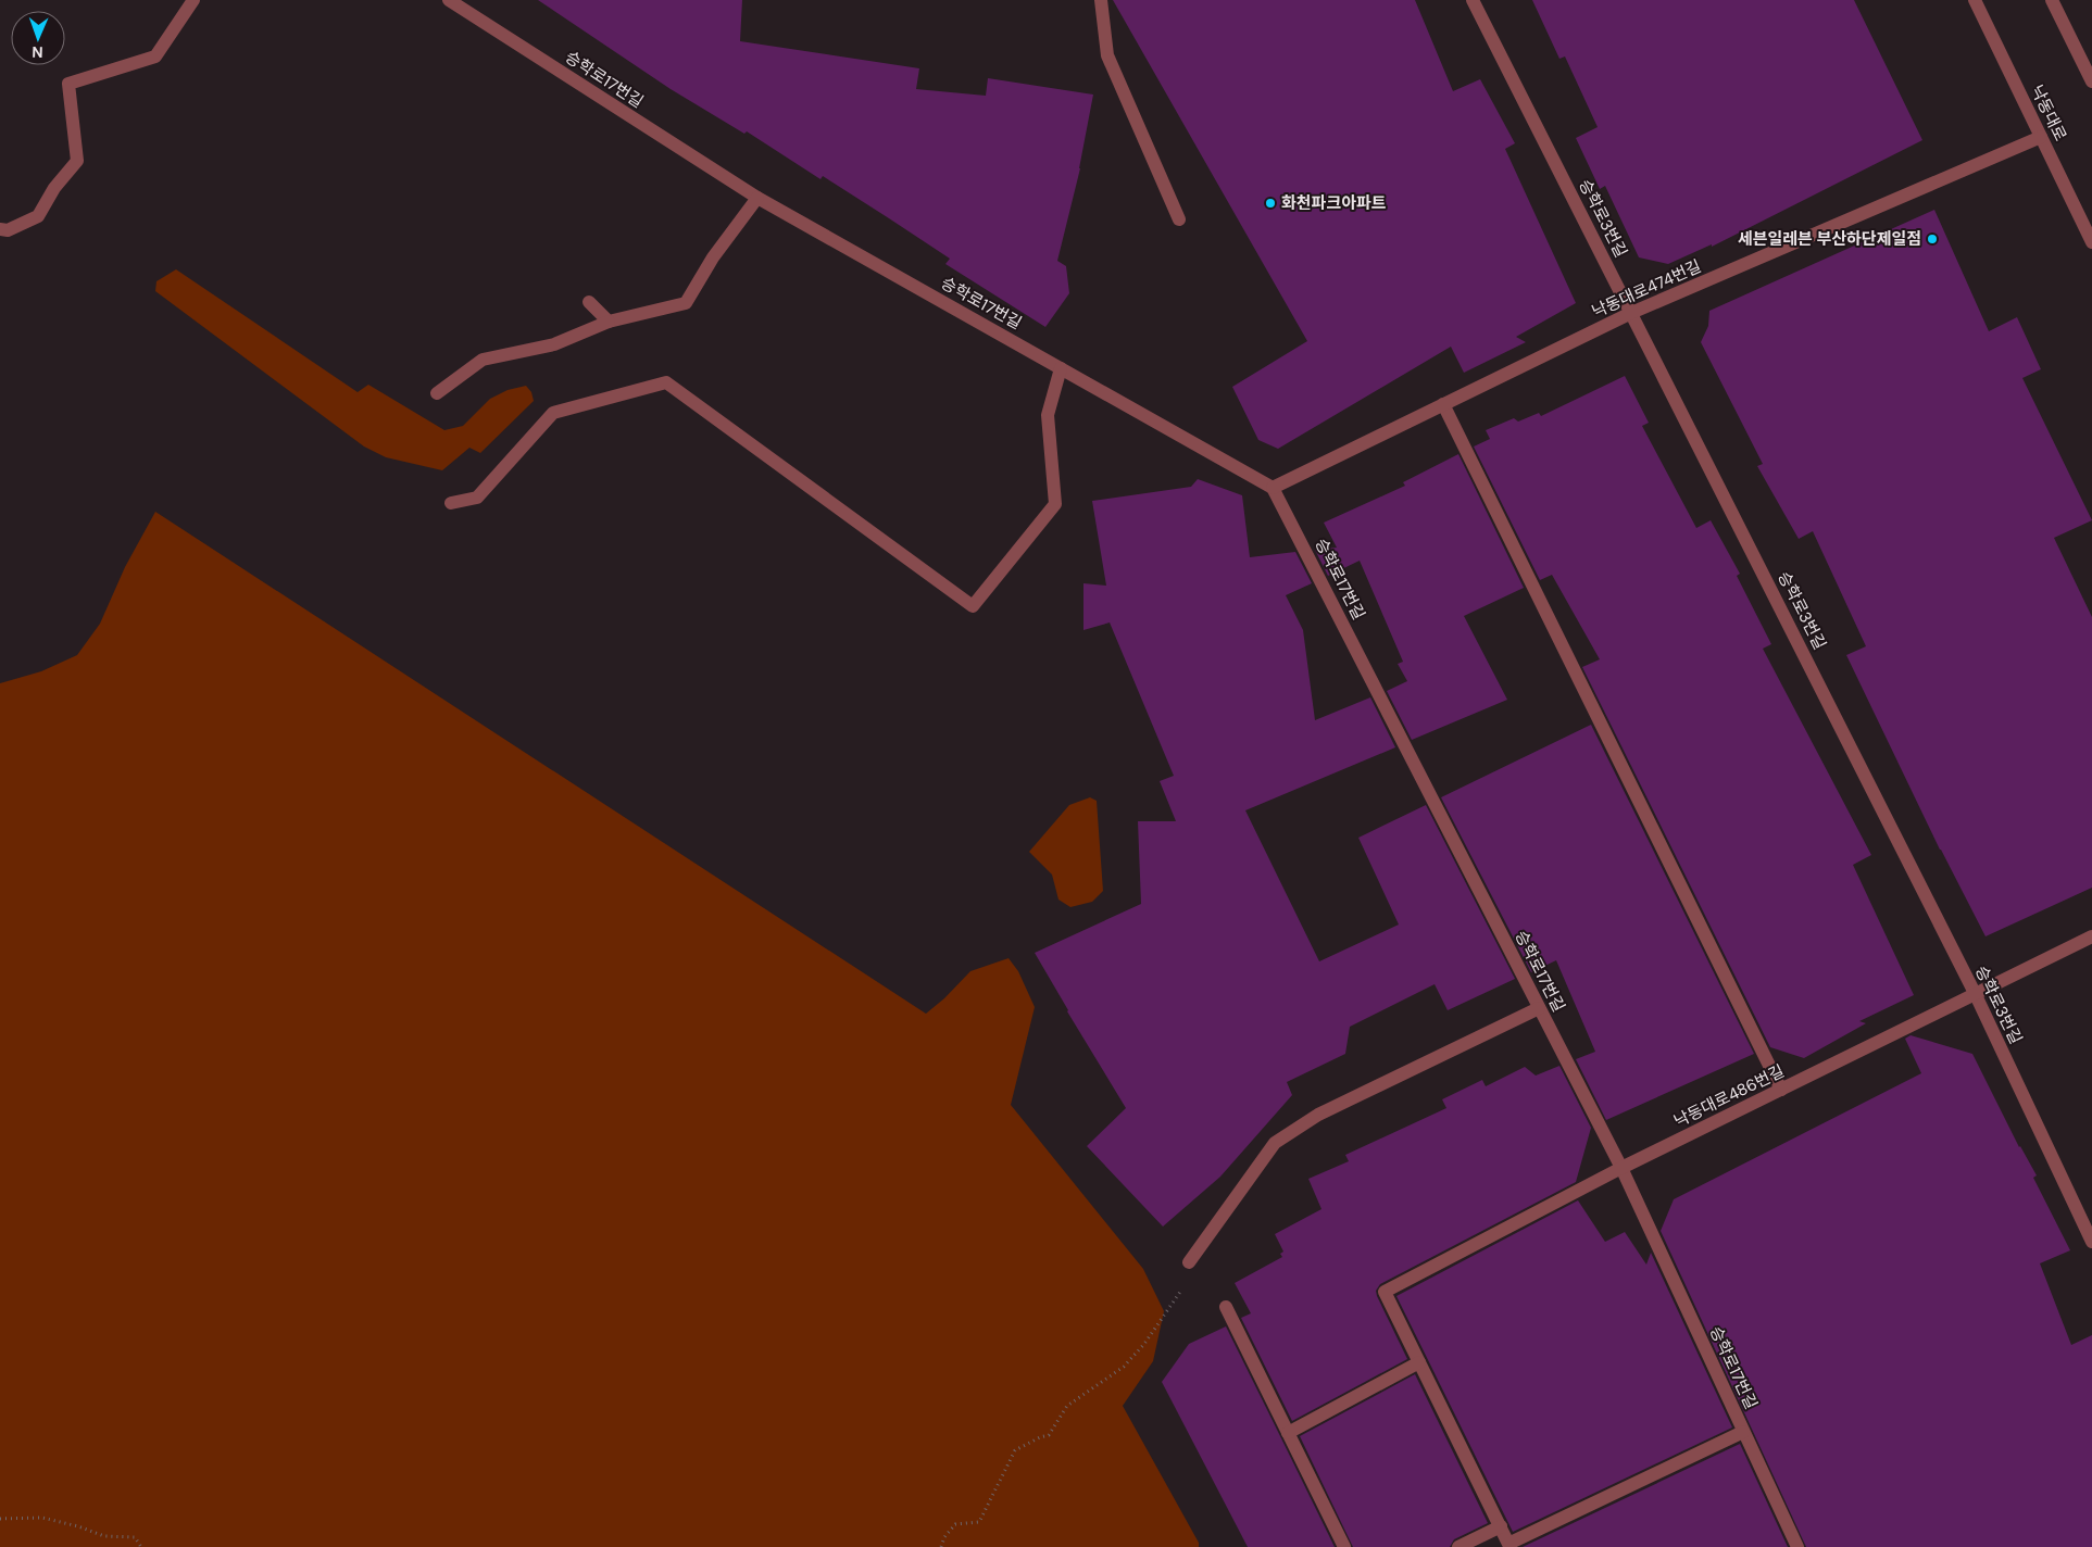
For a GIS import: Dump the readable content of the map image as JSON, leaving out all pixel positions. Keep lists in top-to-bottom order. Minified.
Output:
{"streets":{"street":["승학로17번길","낙동대로","승학로3번길","낙동대로474번길","낙동대로486번길"]},"crossings":[["승학로17번길","낙동대로474번길"],["승학로17번길","낙동대로486번길"],["낙동대로","낙동대로474번길"],["승학로3번길","낙동대로474번길"],["승학로3번길","낙동대로486번길"]],"places":["화천파크아파트","세븐일레븐 부산하단제일점"],"north":"bottom"}
